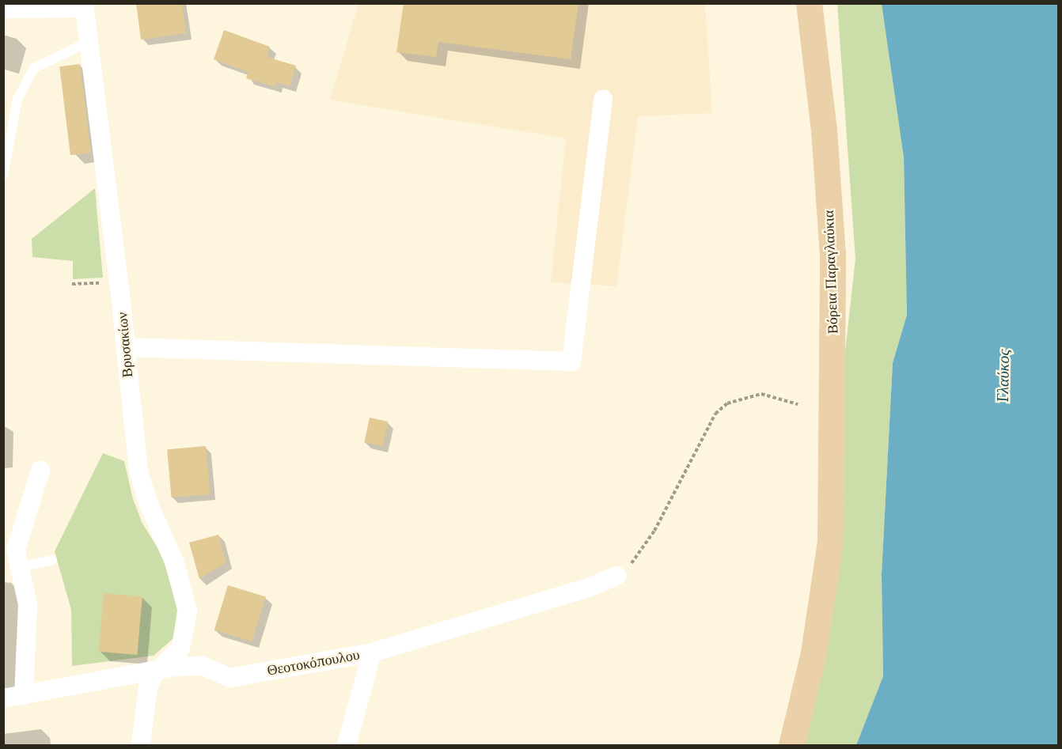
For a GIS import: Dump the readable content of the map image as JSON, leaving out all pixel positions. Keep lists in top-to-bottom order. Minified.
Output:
{"streets":{"main road":["Βόρεια Παραγλαύκια"],"street":["Βρυσακίων","Θεοτοκόπουλου"]},"crossings":[["Βρυσακίων","Θεοτοκόπουλου"]],"water":["Γλαύκος"]}
